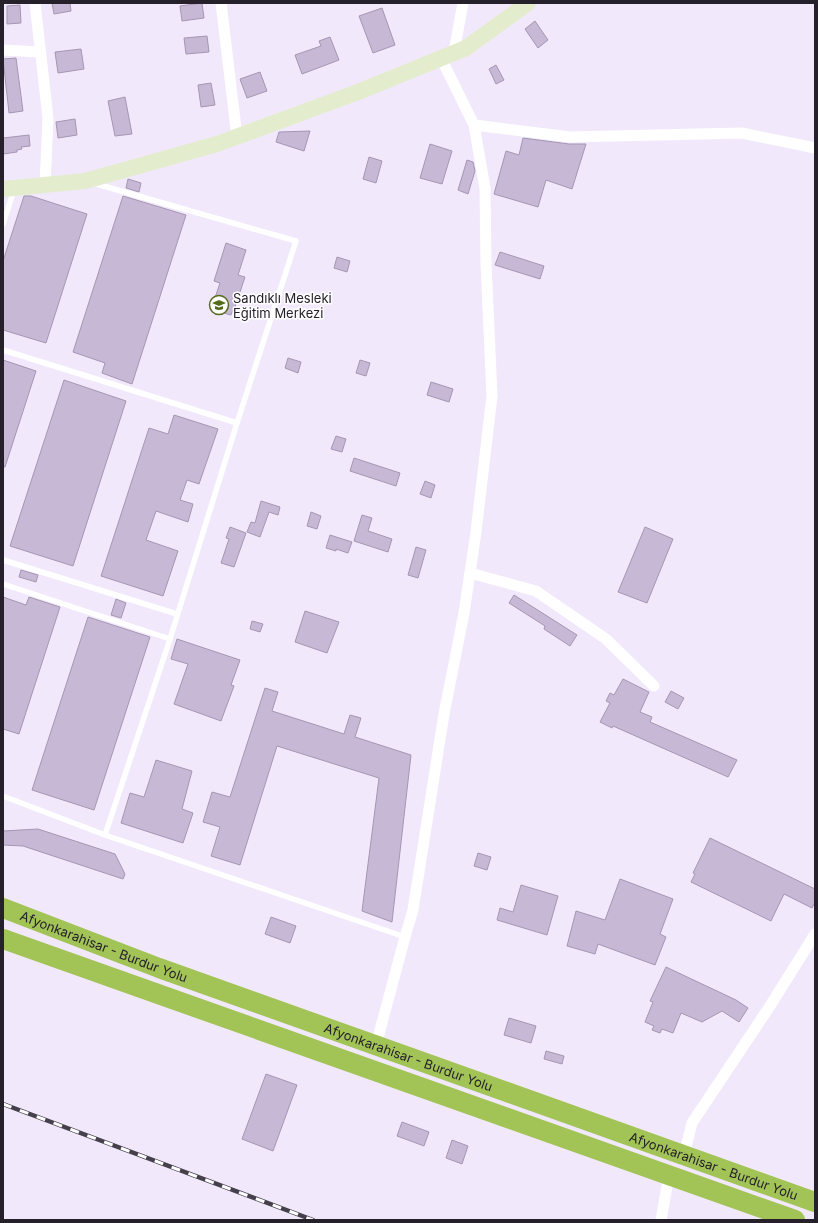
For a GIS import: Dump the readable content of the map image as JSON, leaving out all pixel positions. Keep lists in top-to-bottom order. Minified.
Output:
{"streets":{"highway":["Afyonkarahisar - Burdur Yolu"]},"places":{"school or university":["Sandıklı Mesleki Eğitim Merkezi"]}}
